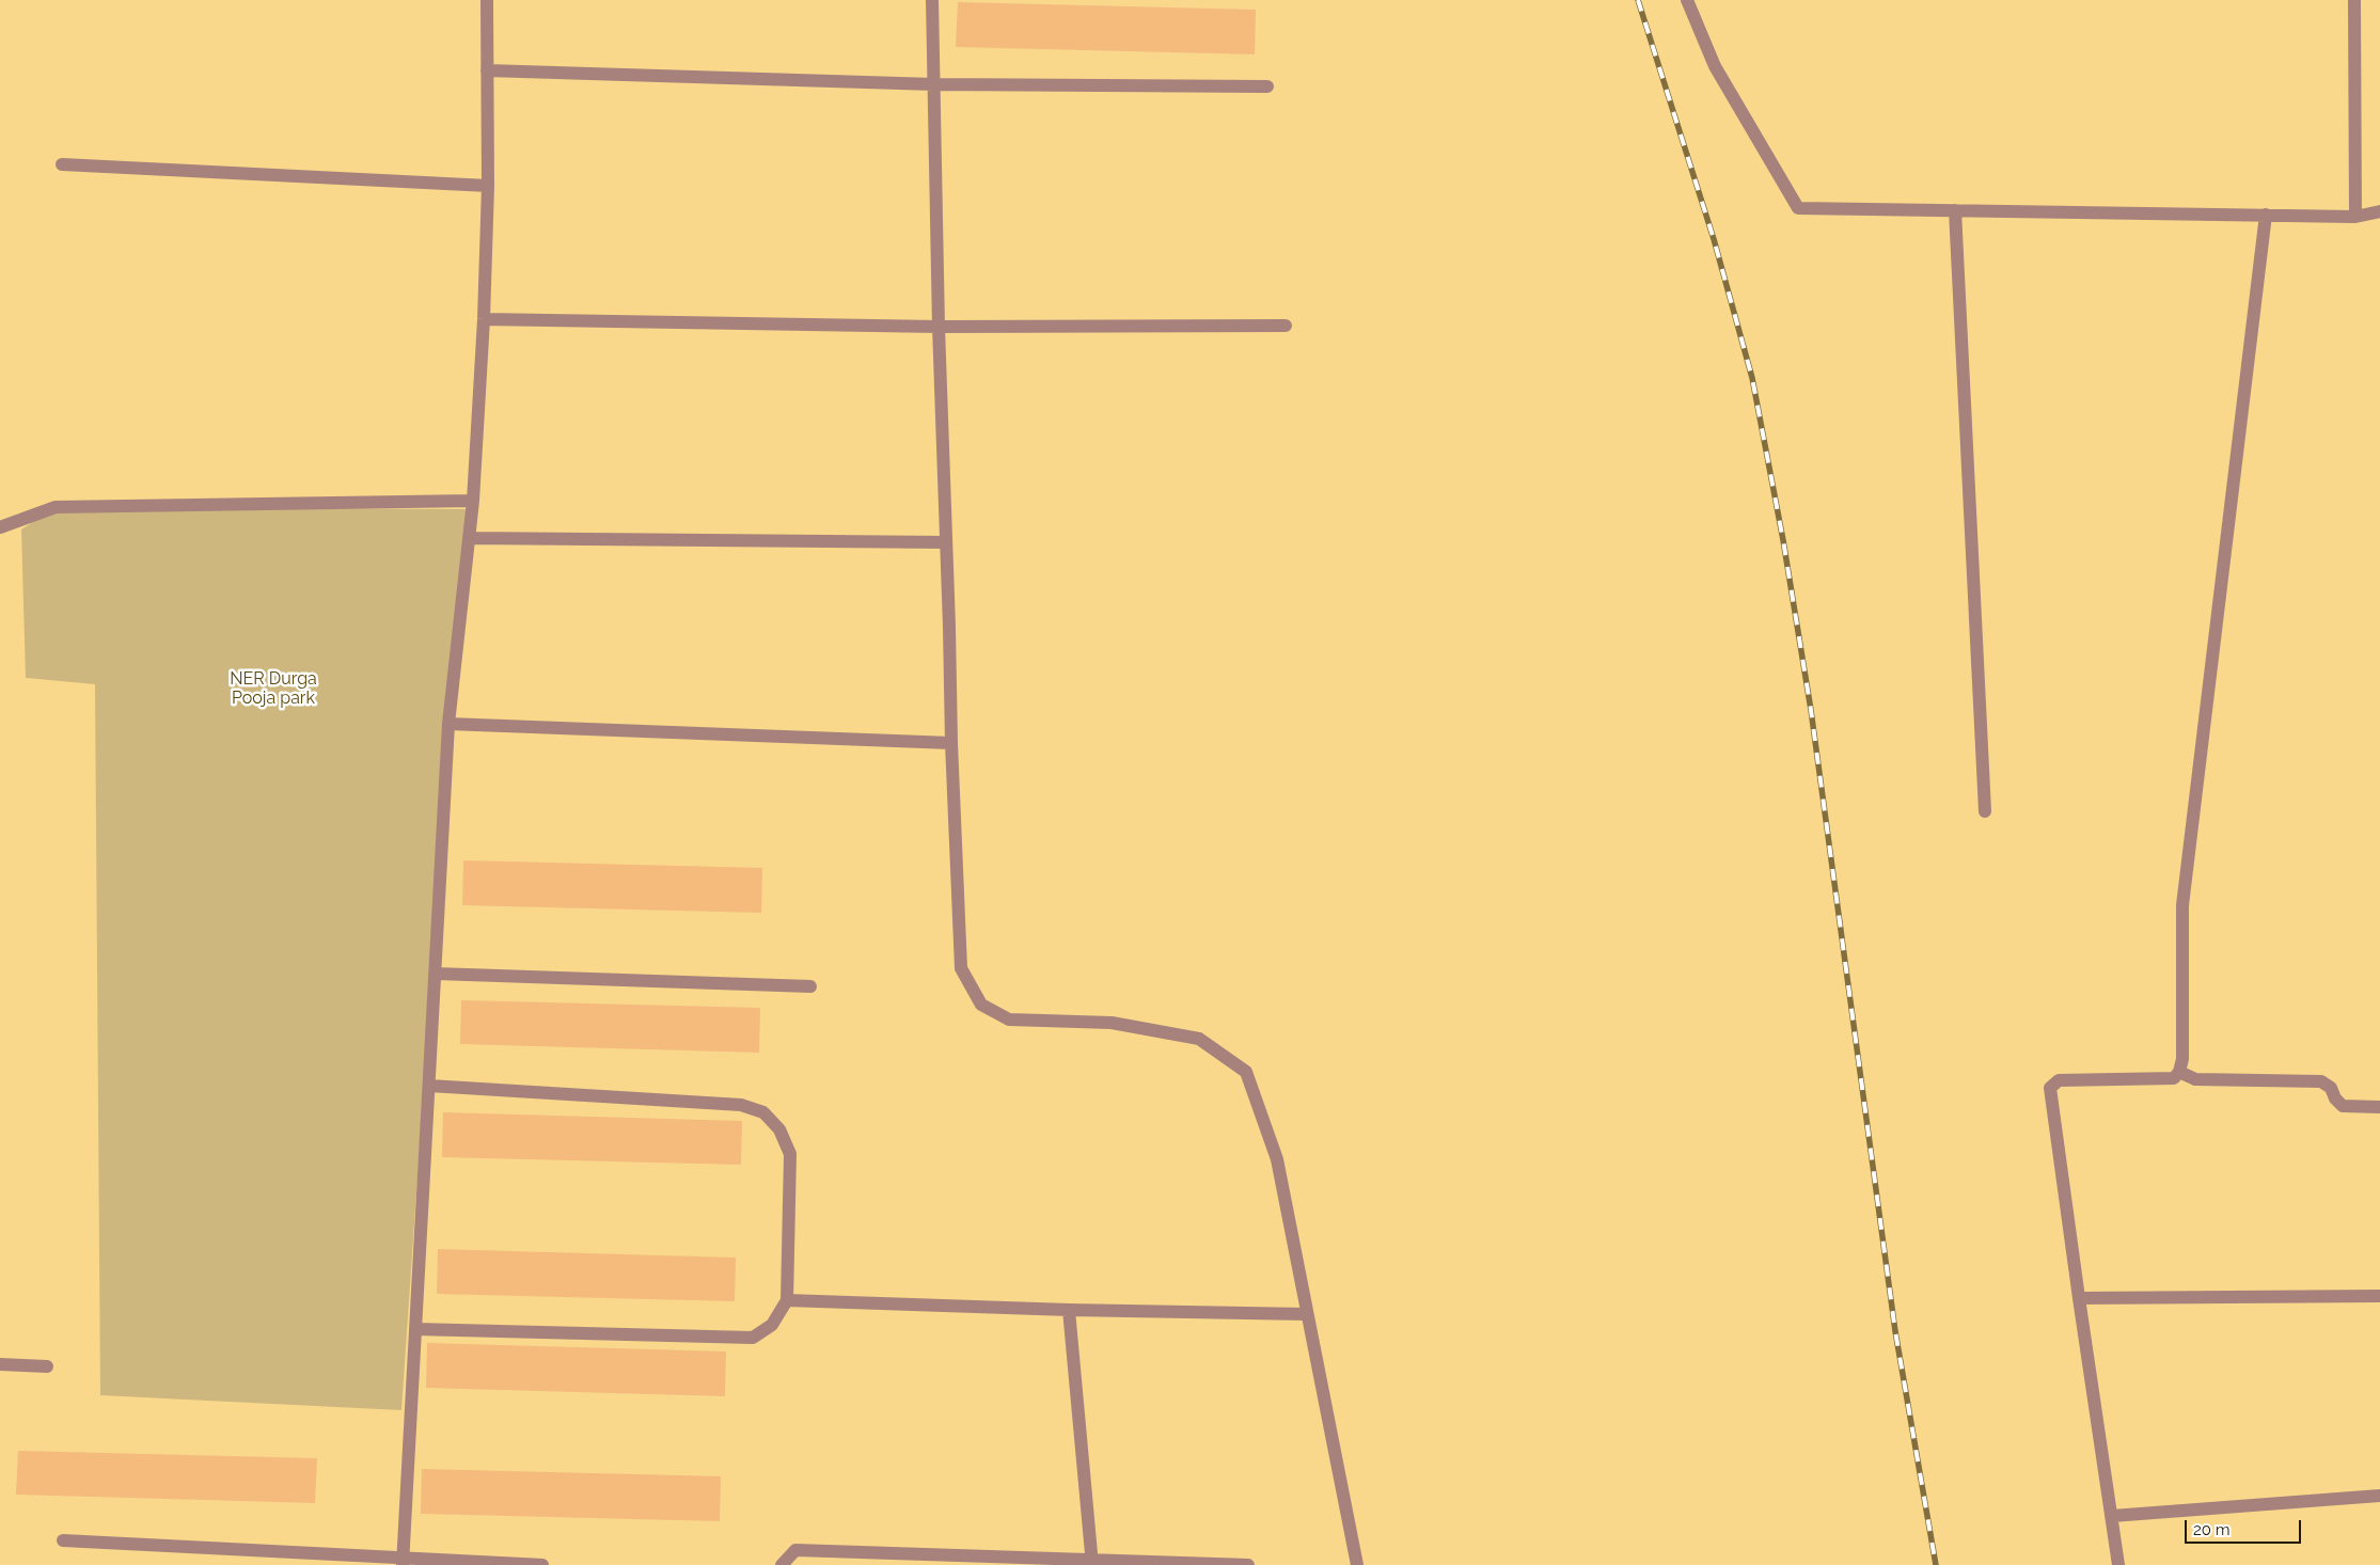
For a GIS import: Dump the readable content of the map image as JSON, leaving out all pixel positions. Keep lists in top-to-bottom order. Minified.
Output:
{"parks":["NER Durga Pooja park"],"scale_bar":"20 m"}
